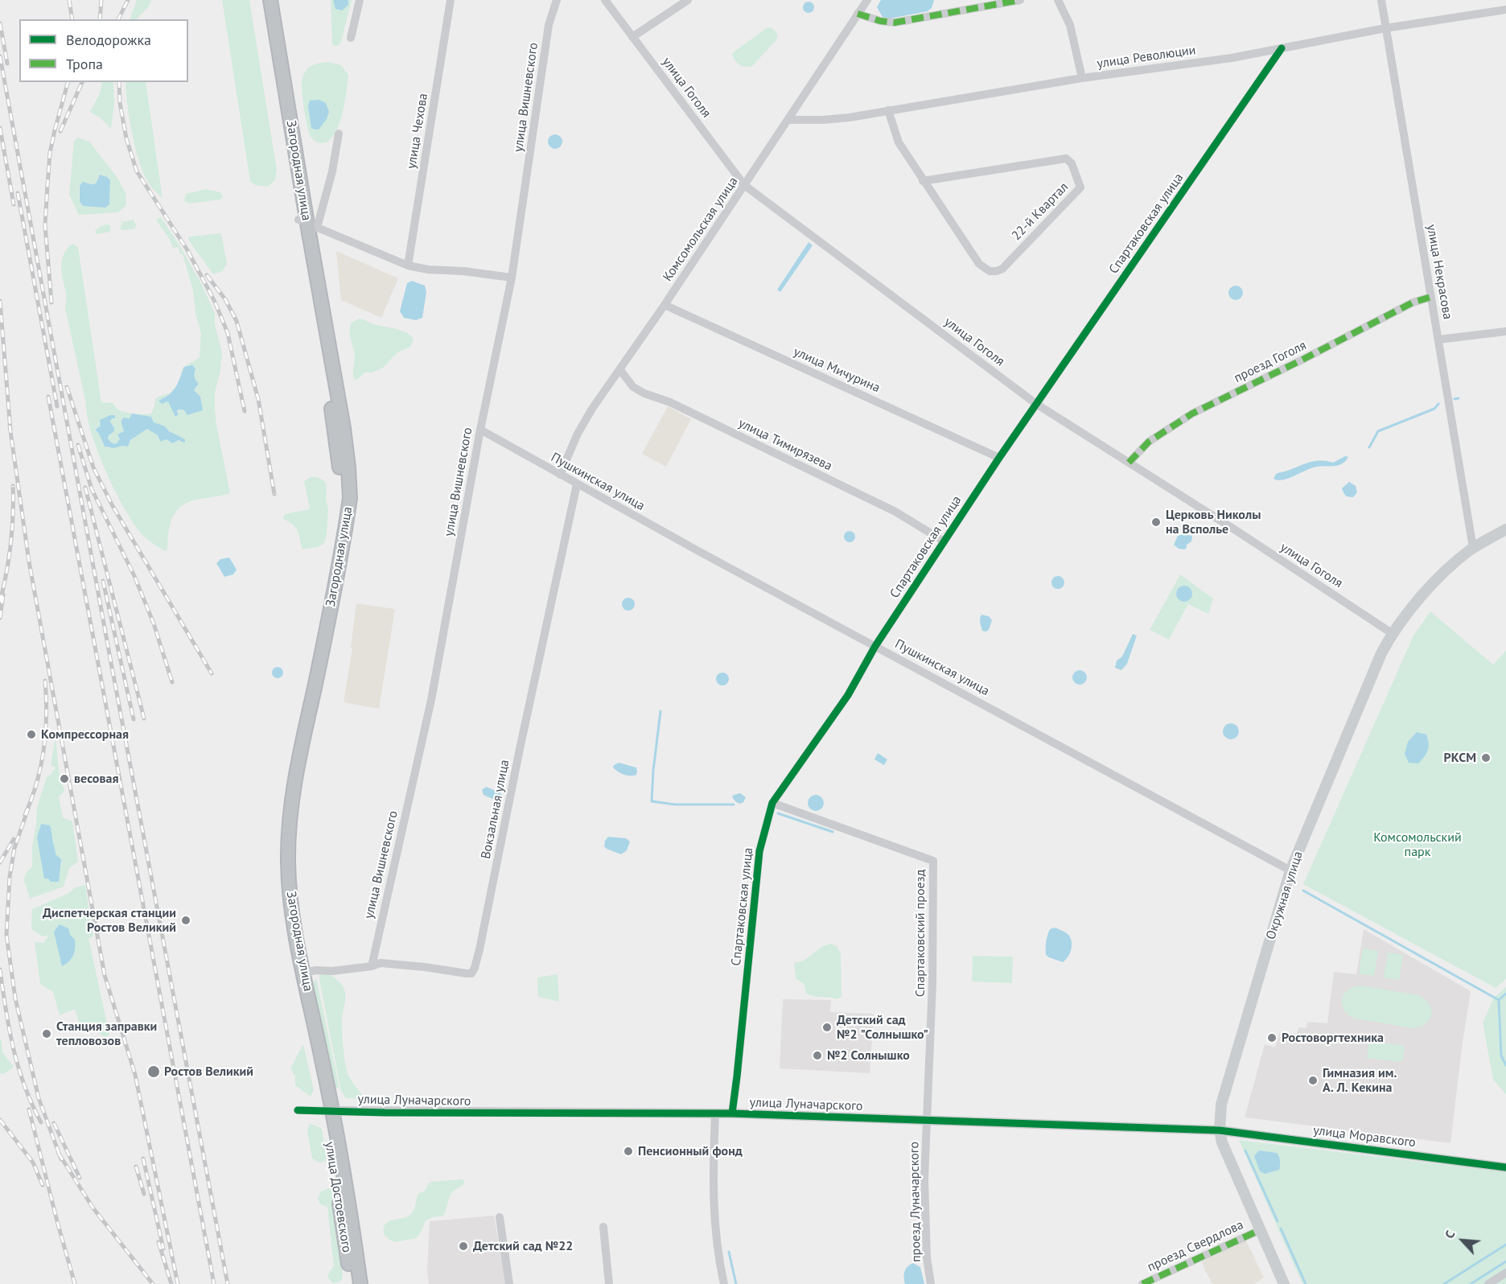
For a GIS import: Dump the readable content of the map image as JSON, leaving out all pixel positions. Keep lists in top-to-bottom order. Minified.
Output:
{"streets":{"highway":["Загородная улица","улица Достоевского"],"main road":["Окружная улица"],"street":["улица Революции","улица Гоголя","улица Вишневского","улица Чехова","22-й Квартал","Спартаковская улица","Комсомольская улица","улица Некрасова","проезд Гоголя","улица Мичурина","улица Тимирязева","Пушкинская улица","Вокзальная улица","Спартаковский проезд","улица Луначарского","улица Моравского","проезд Луначарского","проезд Свердлова"]},"crossings":[["улица Революции","22-й Квартал"],["улица Революции","Спартаковская улица"],["улица Революции","Комсомольская улица"],["улица Революции","улица Некрасова"],["улица Гоголя","Спартаковская улица"],["улица Гоголя","Комсомольская улица"],["улица Гоголя","проезд Гоголя"],["улица Гоголя","Окружная улица"],["улица Вишневского","Пушкинская улица"],["улица Вишневского","Вокзальная улица"],["Загородная улица","Вокзальная улица"],["Загородная улица","улица Луначарского"],["Загородная улица","улица Достоевского"],["Спартаковская улица","улица Мичурина"],["Спартаковская улица","улица Тимирязева"],["Спартаковская улица","Пушкинская улица"],["Спартаковская улица","Спартаковский проезд"],["Спартаковская улица","улица Луначарского"],["Комсомольская улица","улица Мичурина"],["Комсомольская улица","улица Тимирязева"],["Комсомольская улица","Пушкинская улица"],["улица Некрасова","проезд Гоголя"],["улица Некрасова","Окружная улица"],["Пушкинская улица","Вокзальная улица"],["Пушкинская улица","Окружная улица"],["Окружная улица","улица Луначарского"],["Окружная улица","улица Моравского"],["Окружная улица","проезд Свердлова"],["Спартаковский проезд","улица Луначарского"],["Спартаковский проезд","проезд Луначарского"],["улица Луначарского","улица Моравского"],["улица Луначарского","улица Достоевского"],["улица Луначарского","проезд Луначарского"]],"parks":["Комсомольский парк"],"places":["Церковь Николы на Всполье","Компрессорная","РКСМ","весовая","Диспетчерская станции Ростов Великий","Детский сад №2 \"Солнышко\"","Станция заправки тепловозов","Ростоворгтехника","№2 Солнышко","Ростов Великий","Гимназия им. А. Л. Кекина","Пенсионный фонд","Детский сад №22"],"legend":["Велодорожка","Тропа"],"north":"top left"}
